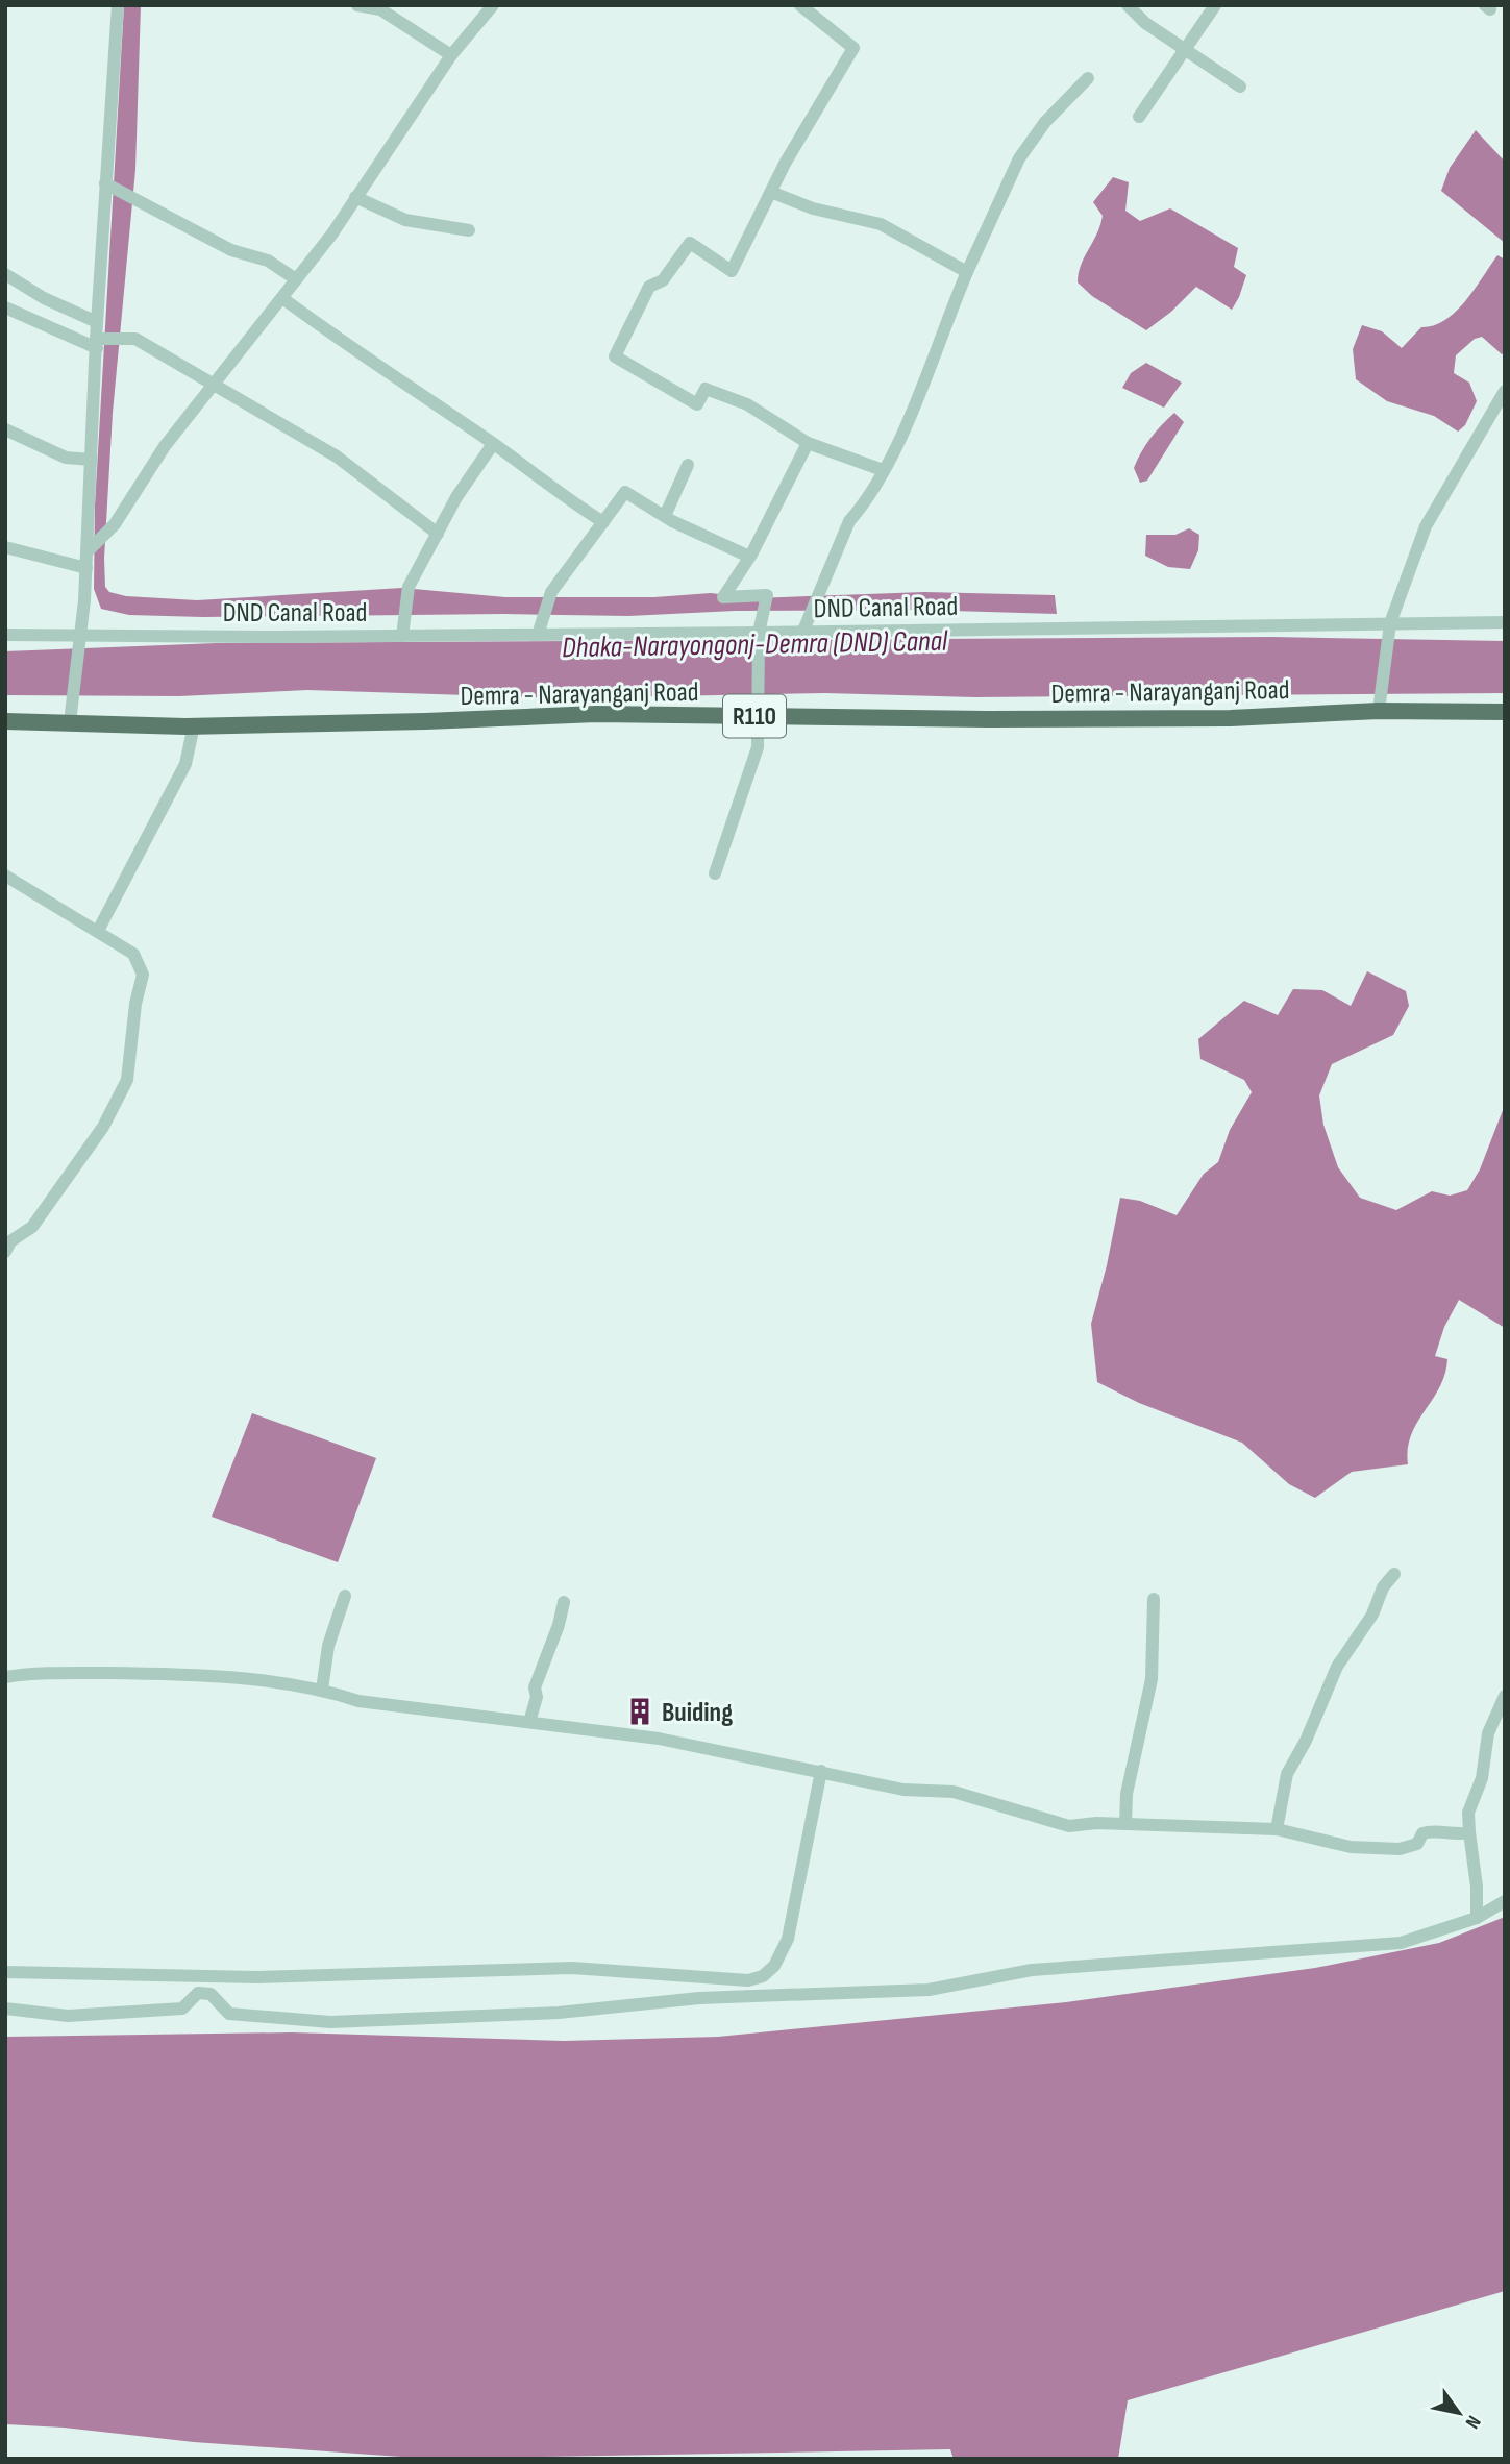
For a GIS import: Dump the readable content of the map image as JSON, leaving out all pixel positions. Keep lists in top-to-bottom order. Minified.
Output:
{"streets":{"main road":["Demra - Narayanganj Road","R110"],"street":["DND Canal Road"]},"water":["Dhaka-Narayongonj-Demra (DND) Canal"],"places":{"building":["Buiding"]},"north":"bottom right"}
